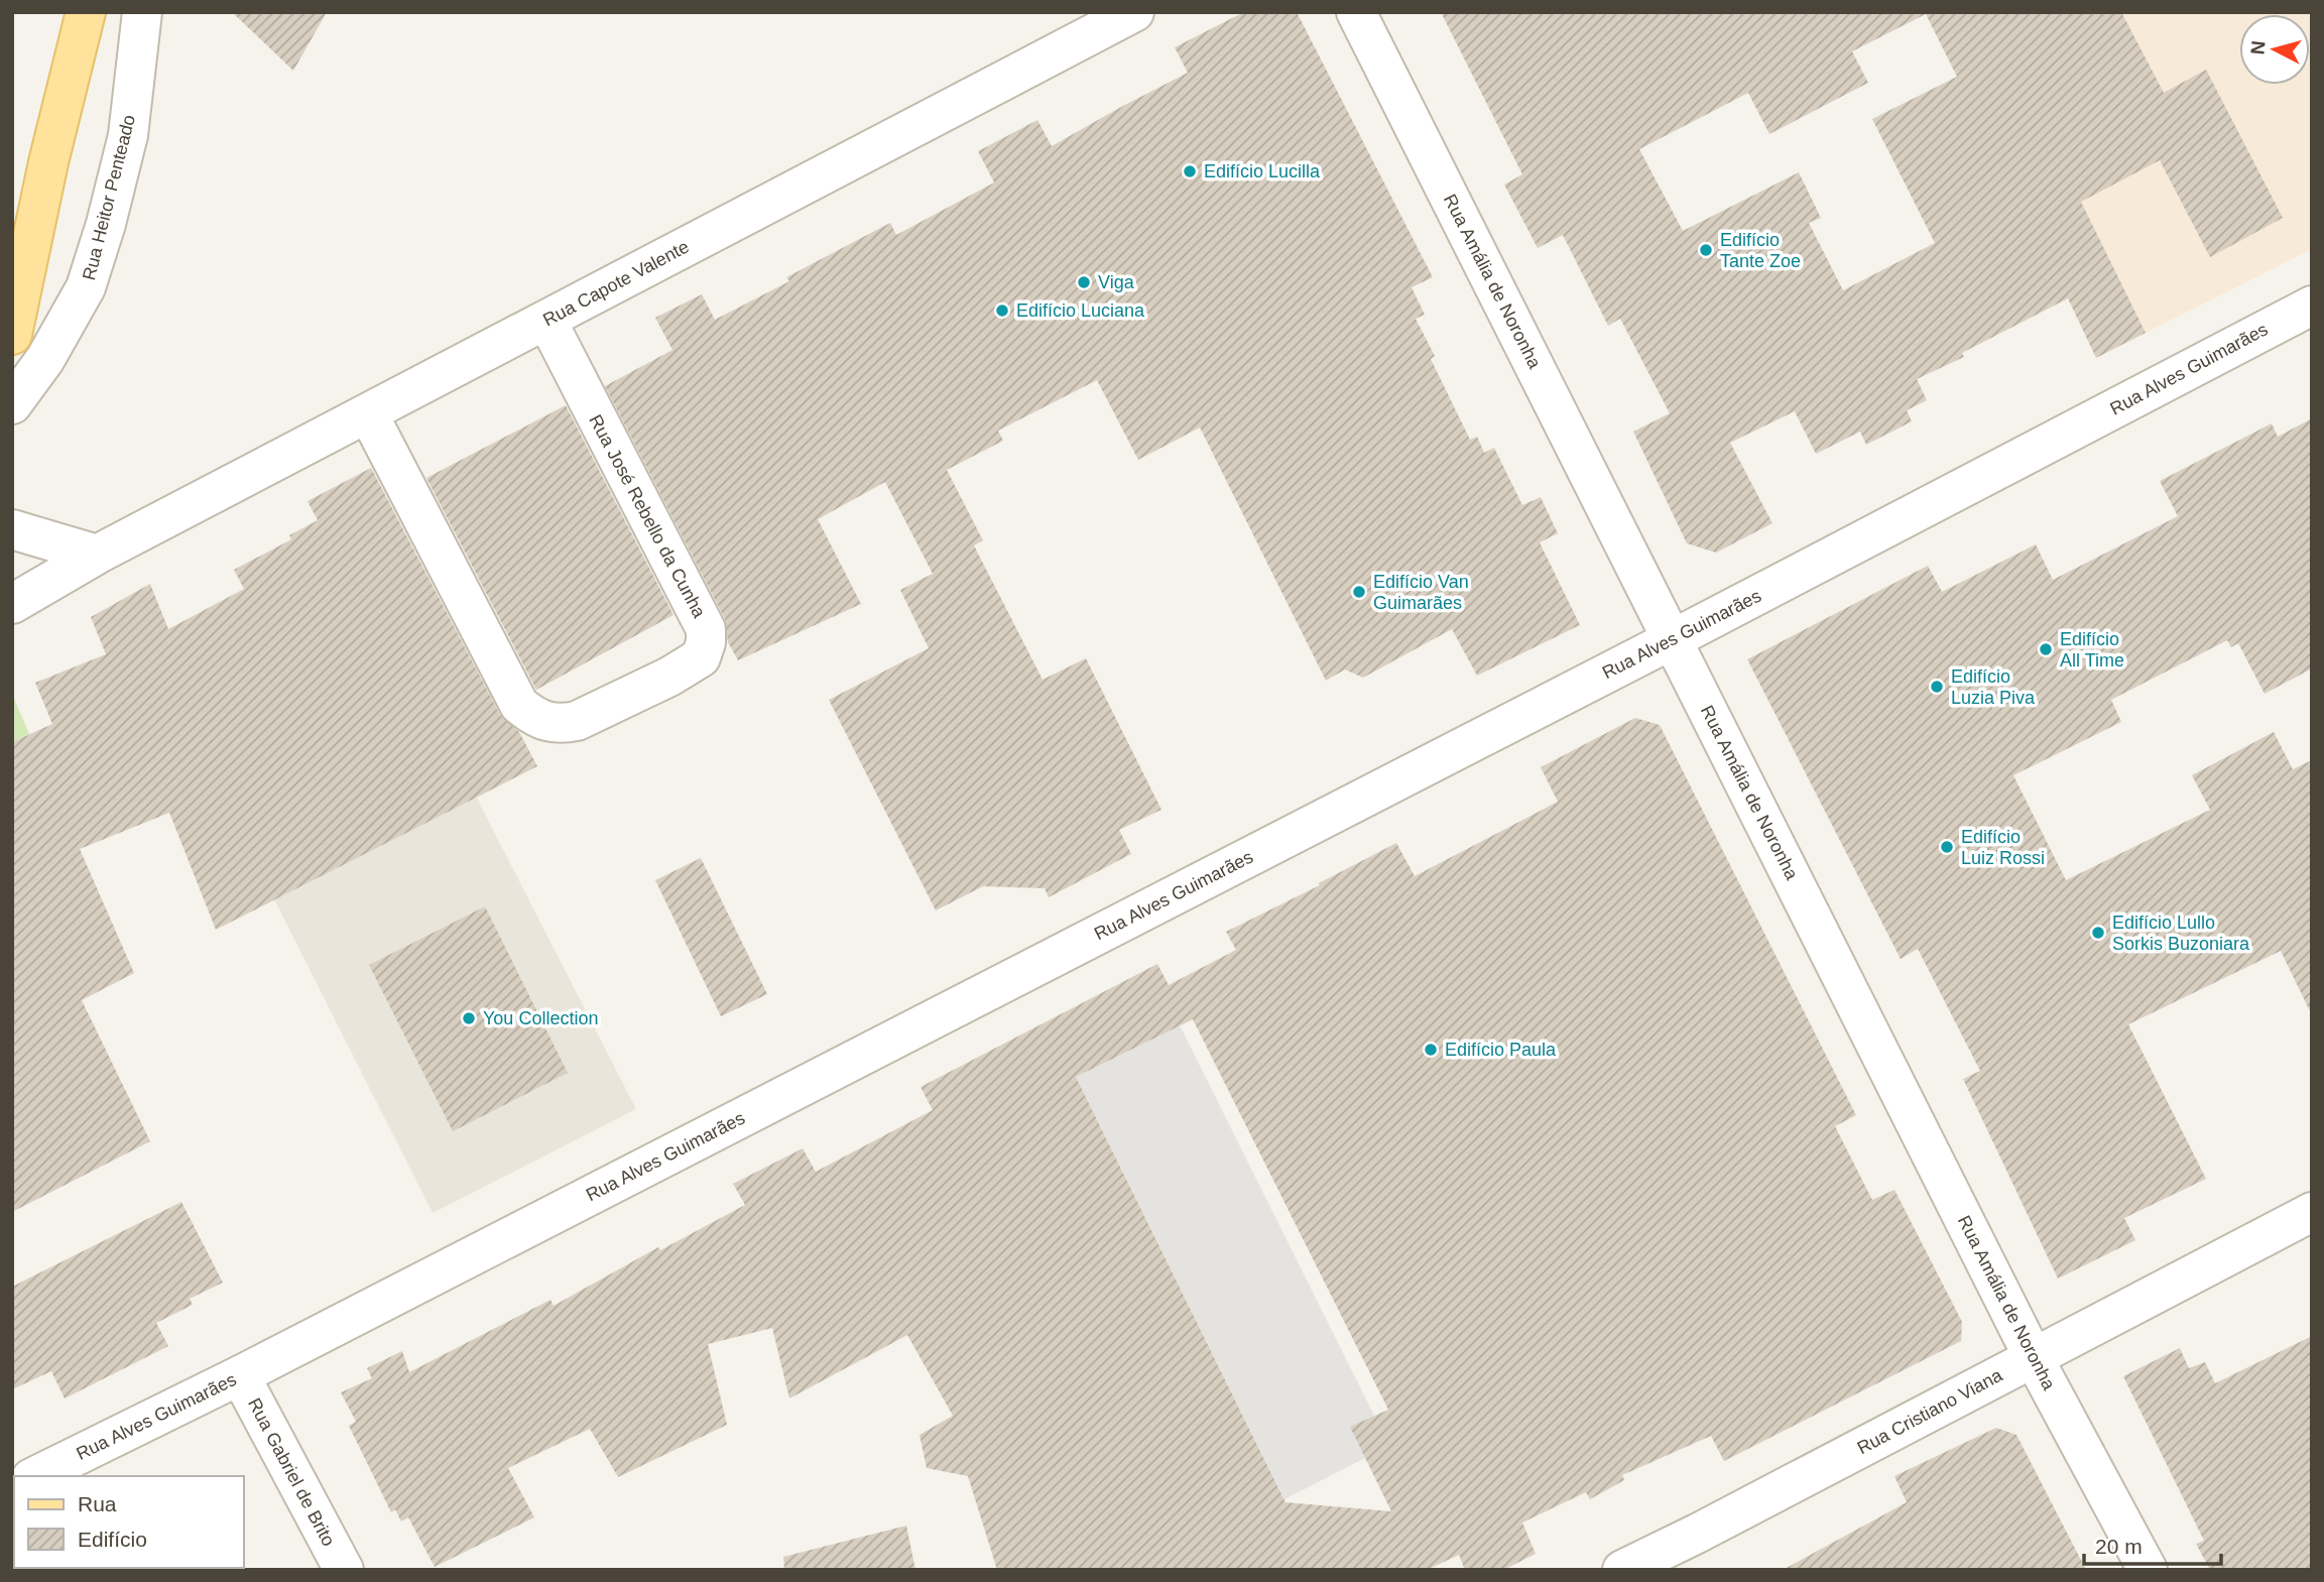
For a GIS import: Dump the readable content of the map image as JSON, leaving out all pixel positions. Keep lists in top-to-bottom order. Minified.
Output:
{"streets":{"street":["Rua Heitor Penteado","Rua Amália de Noronha","Rua Capote Valente","Rua Alves Guimarães","Rua José Rebello da Cunha","Rua Cristiano Viana","Rua Gabriel de Brito"]},"crossings":[["Rua Amália de Noronha","Rua Alves Guimarães"],["Rua Amália de Noronha","Rua Cristiano Viana"],["Rua Capote Valente","Rua José Rebello da Cunha"],["Rua Alves Guimarães","Rua Gabriel de Brito"]],"places":["Edifício Lucilla","Edifício Tante Zoe","Viga","Edifício Luciana","Edifício Van Guimarães","Edifício All Time","Edifício Luzia Piva","Edifício Luiz Rossi","Edifício Lullo Sorkis Buzoniara","You Collection","Edifício Paula"],"legend":["Rua","Edifício"],"scale_bar":"20 m","north":"left"}
